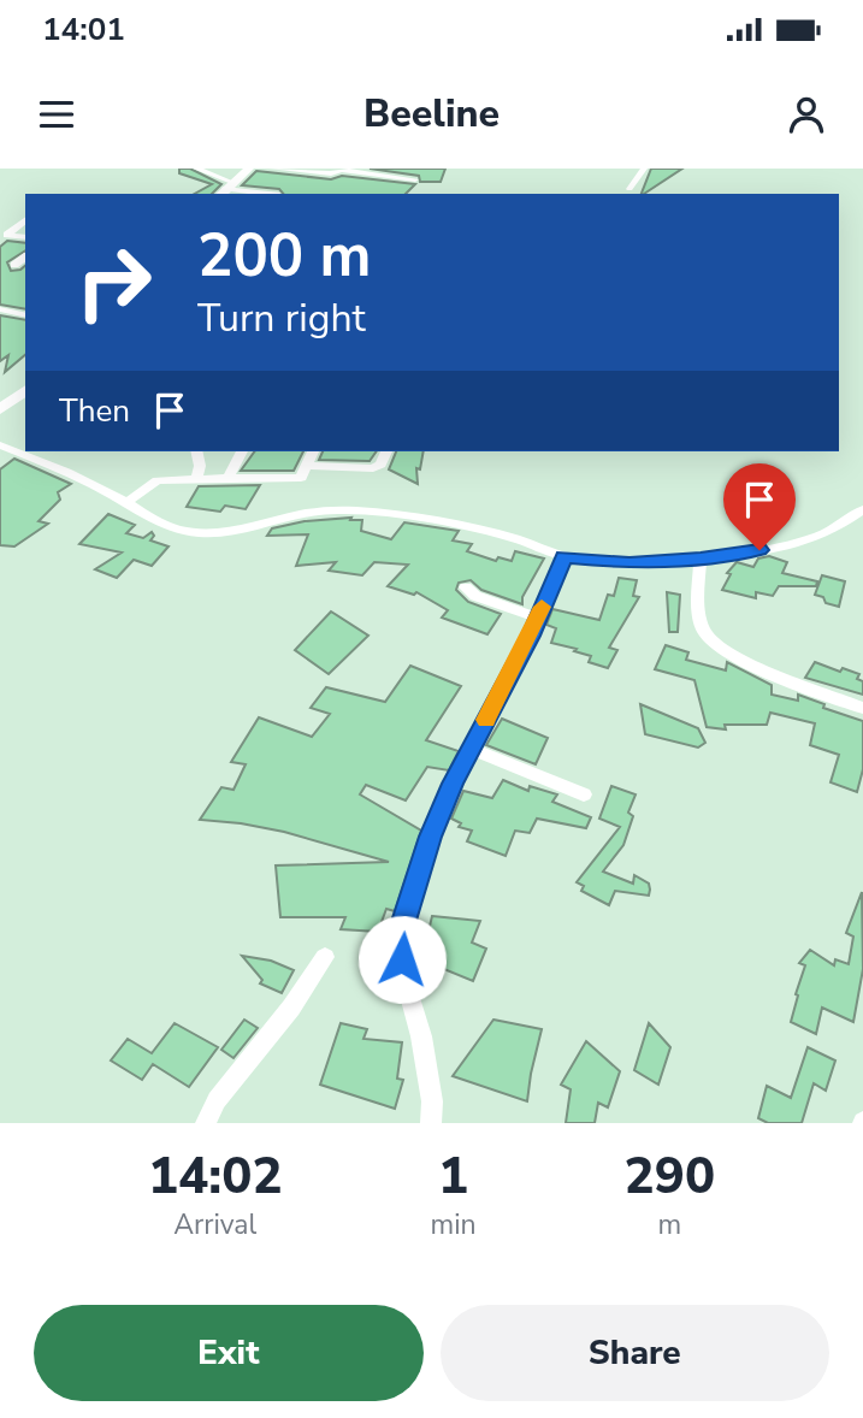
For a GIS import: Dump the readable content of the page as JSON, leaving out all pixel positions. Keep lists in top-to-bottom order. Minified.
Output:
{"page":{"status":"14:01","header":"Beeline","turn":["200 m","Turn right"],"then":"Then","eta":["14:02","Arrival","1","min","290","m"],"buttons":["Exit","Share"]}}
